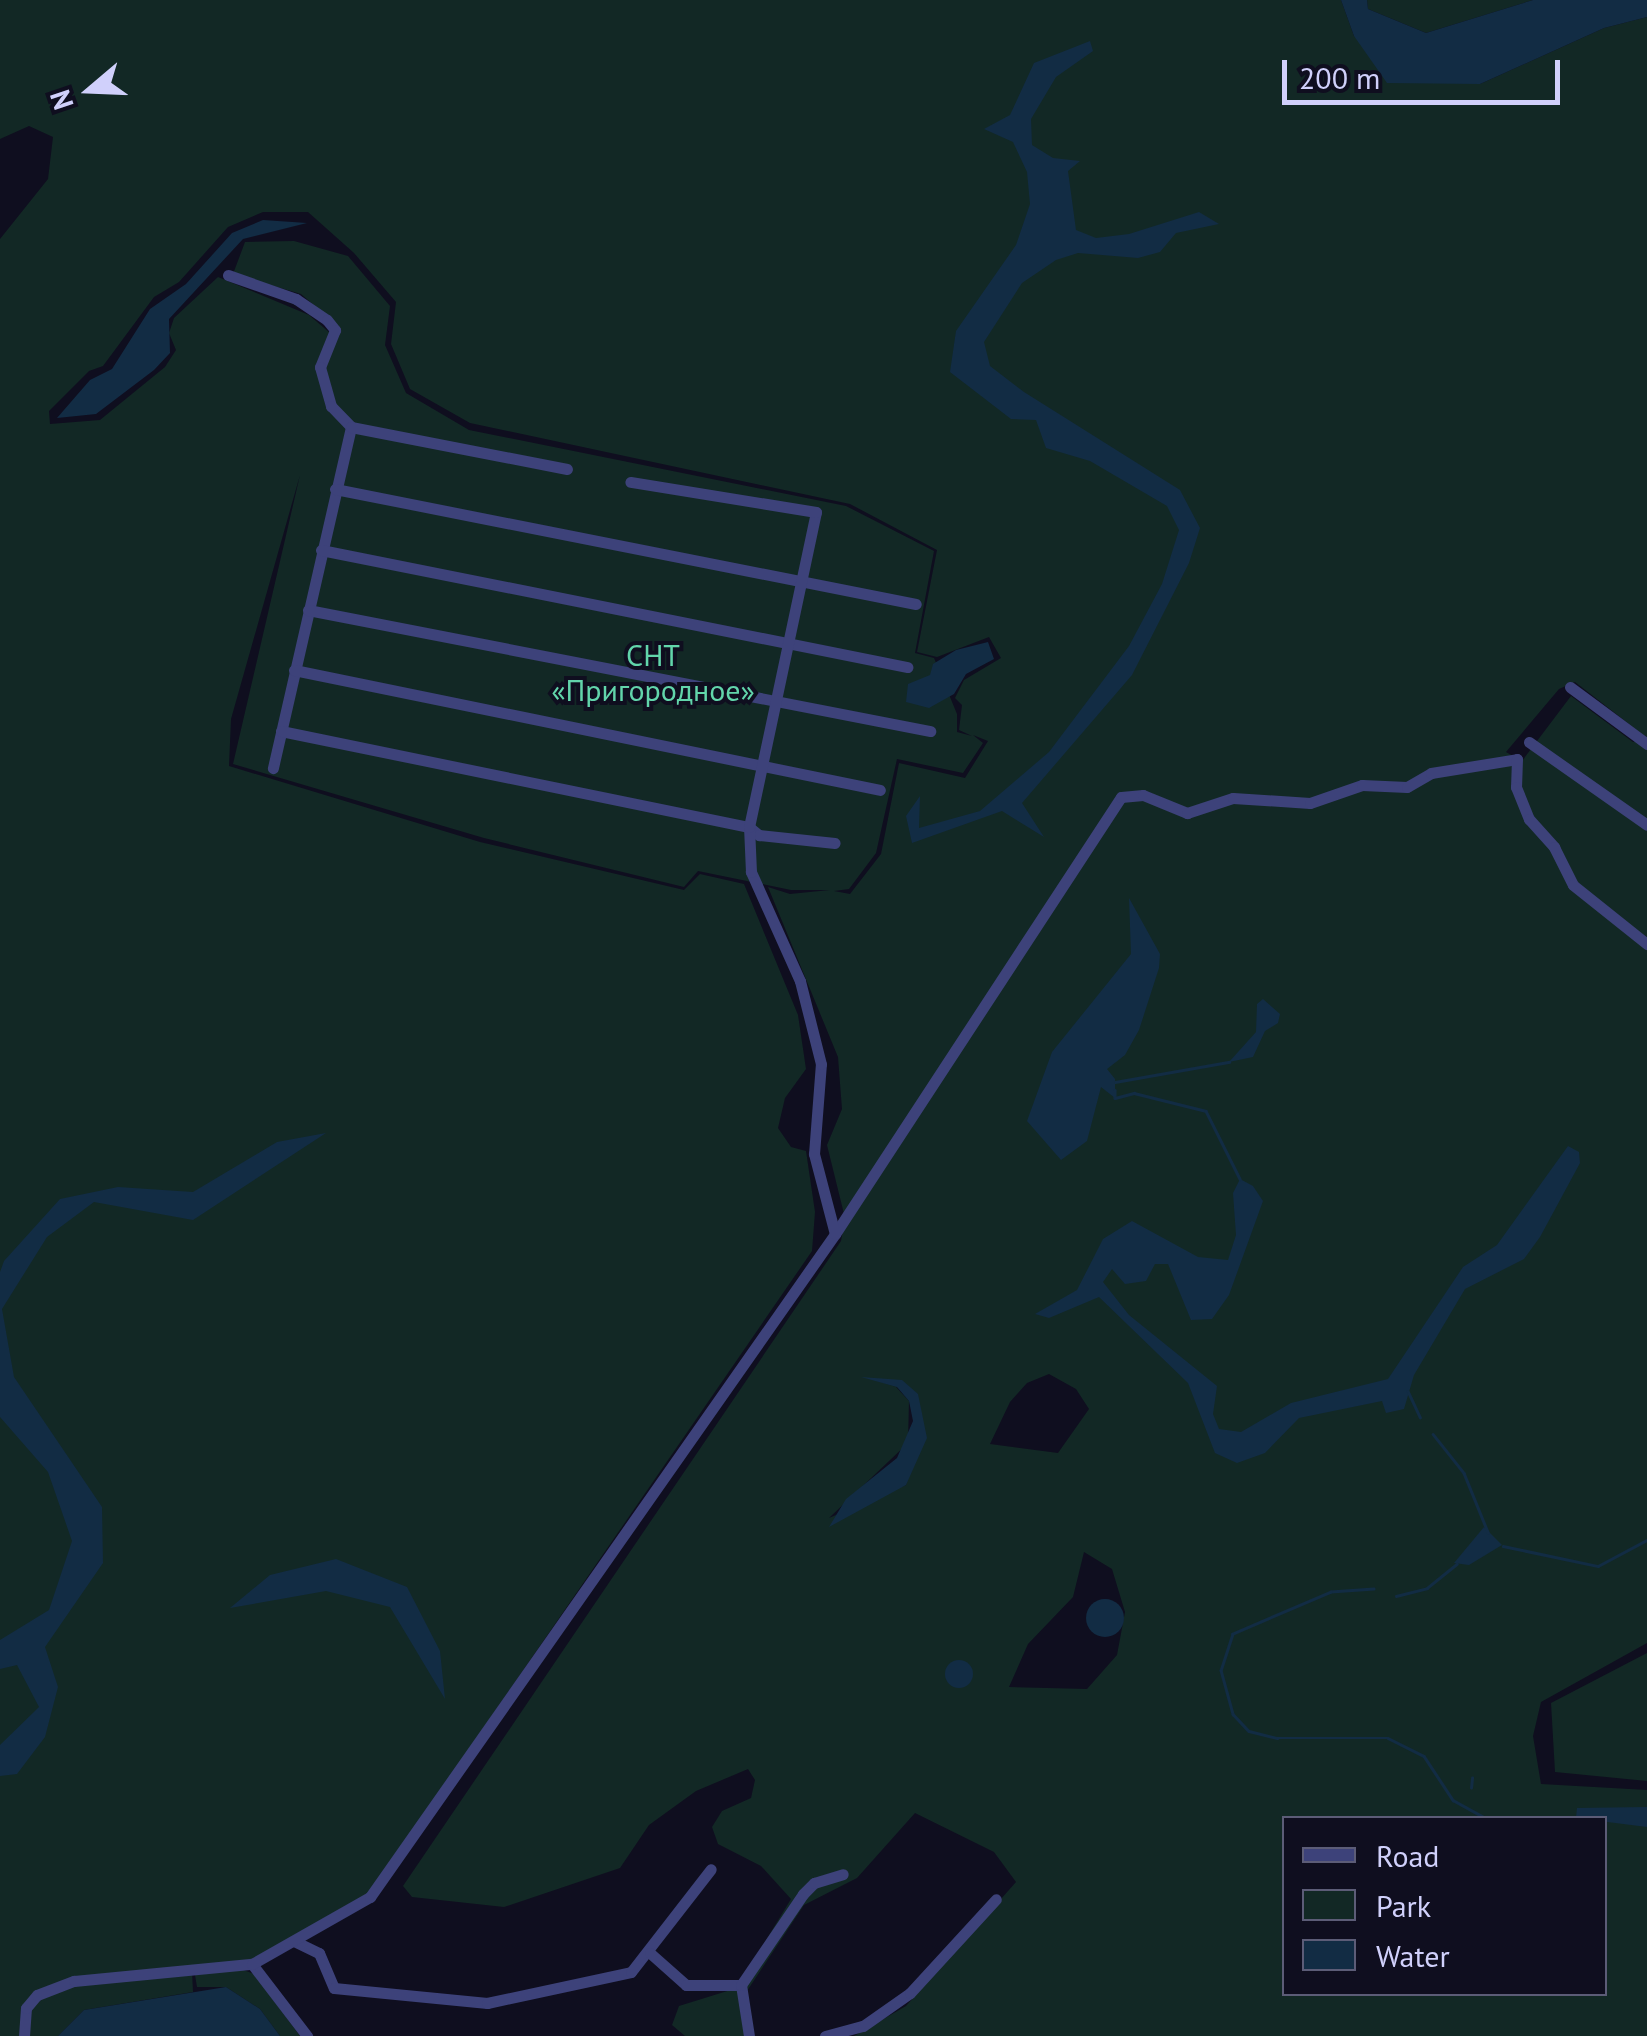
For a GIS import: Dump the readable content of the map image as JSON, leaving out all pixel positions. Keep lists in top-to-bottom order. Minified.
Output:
{"parks":["СНТ «Пригородное»"],"legend":["Road","Park","Water"],"scale_bar":"200 m","north":"left"}
